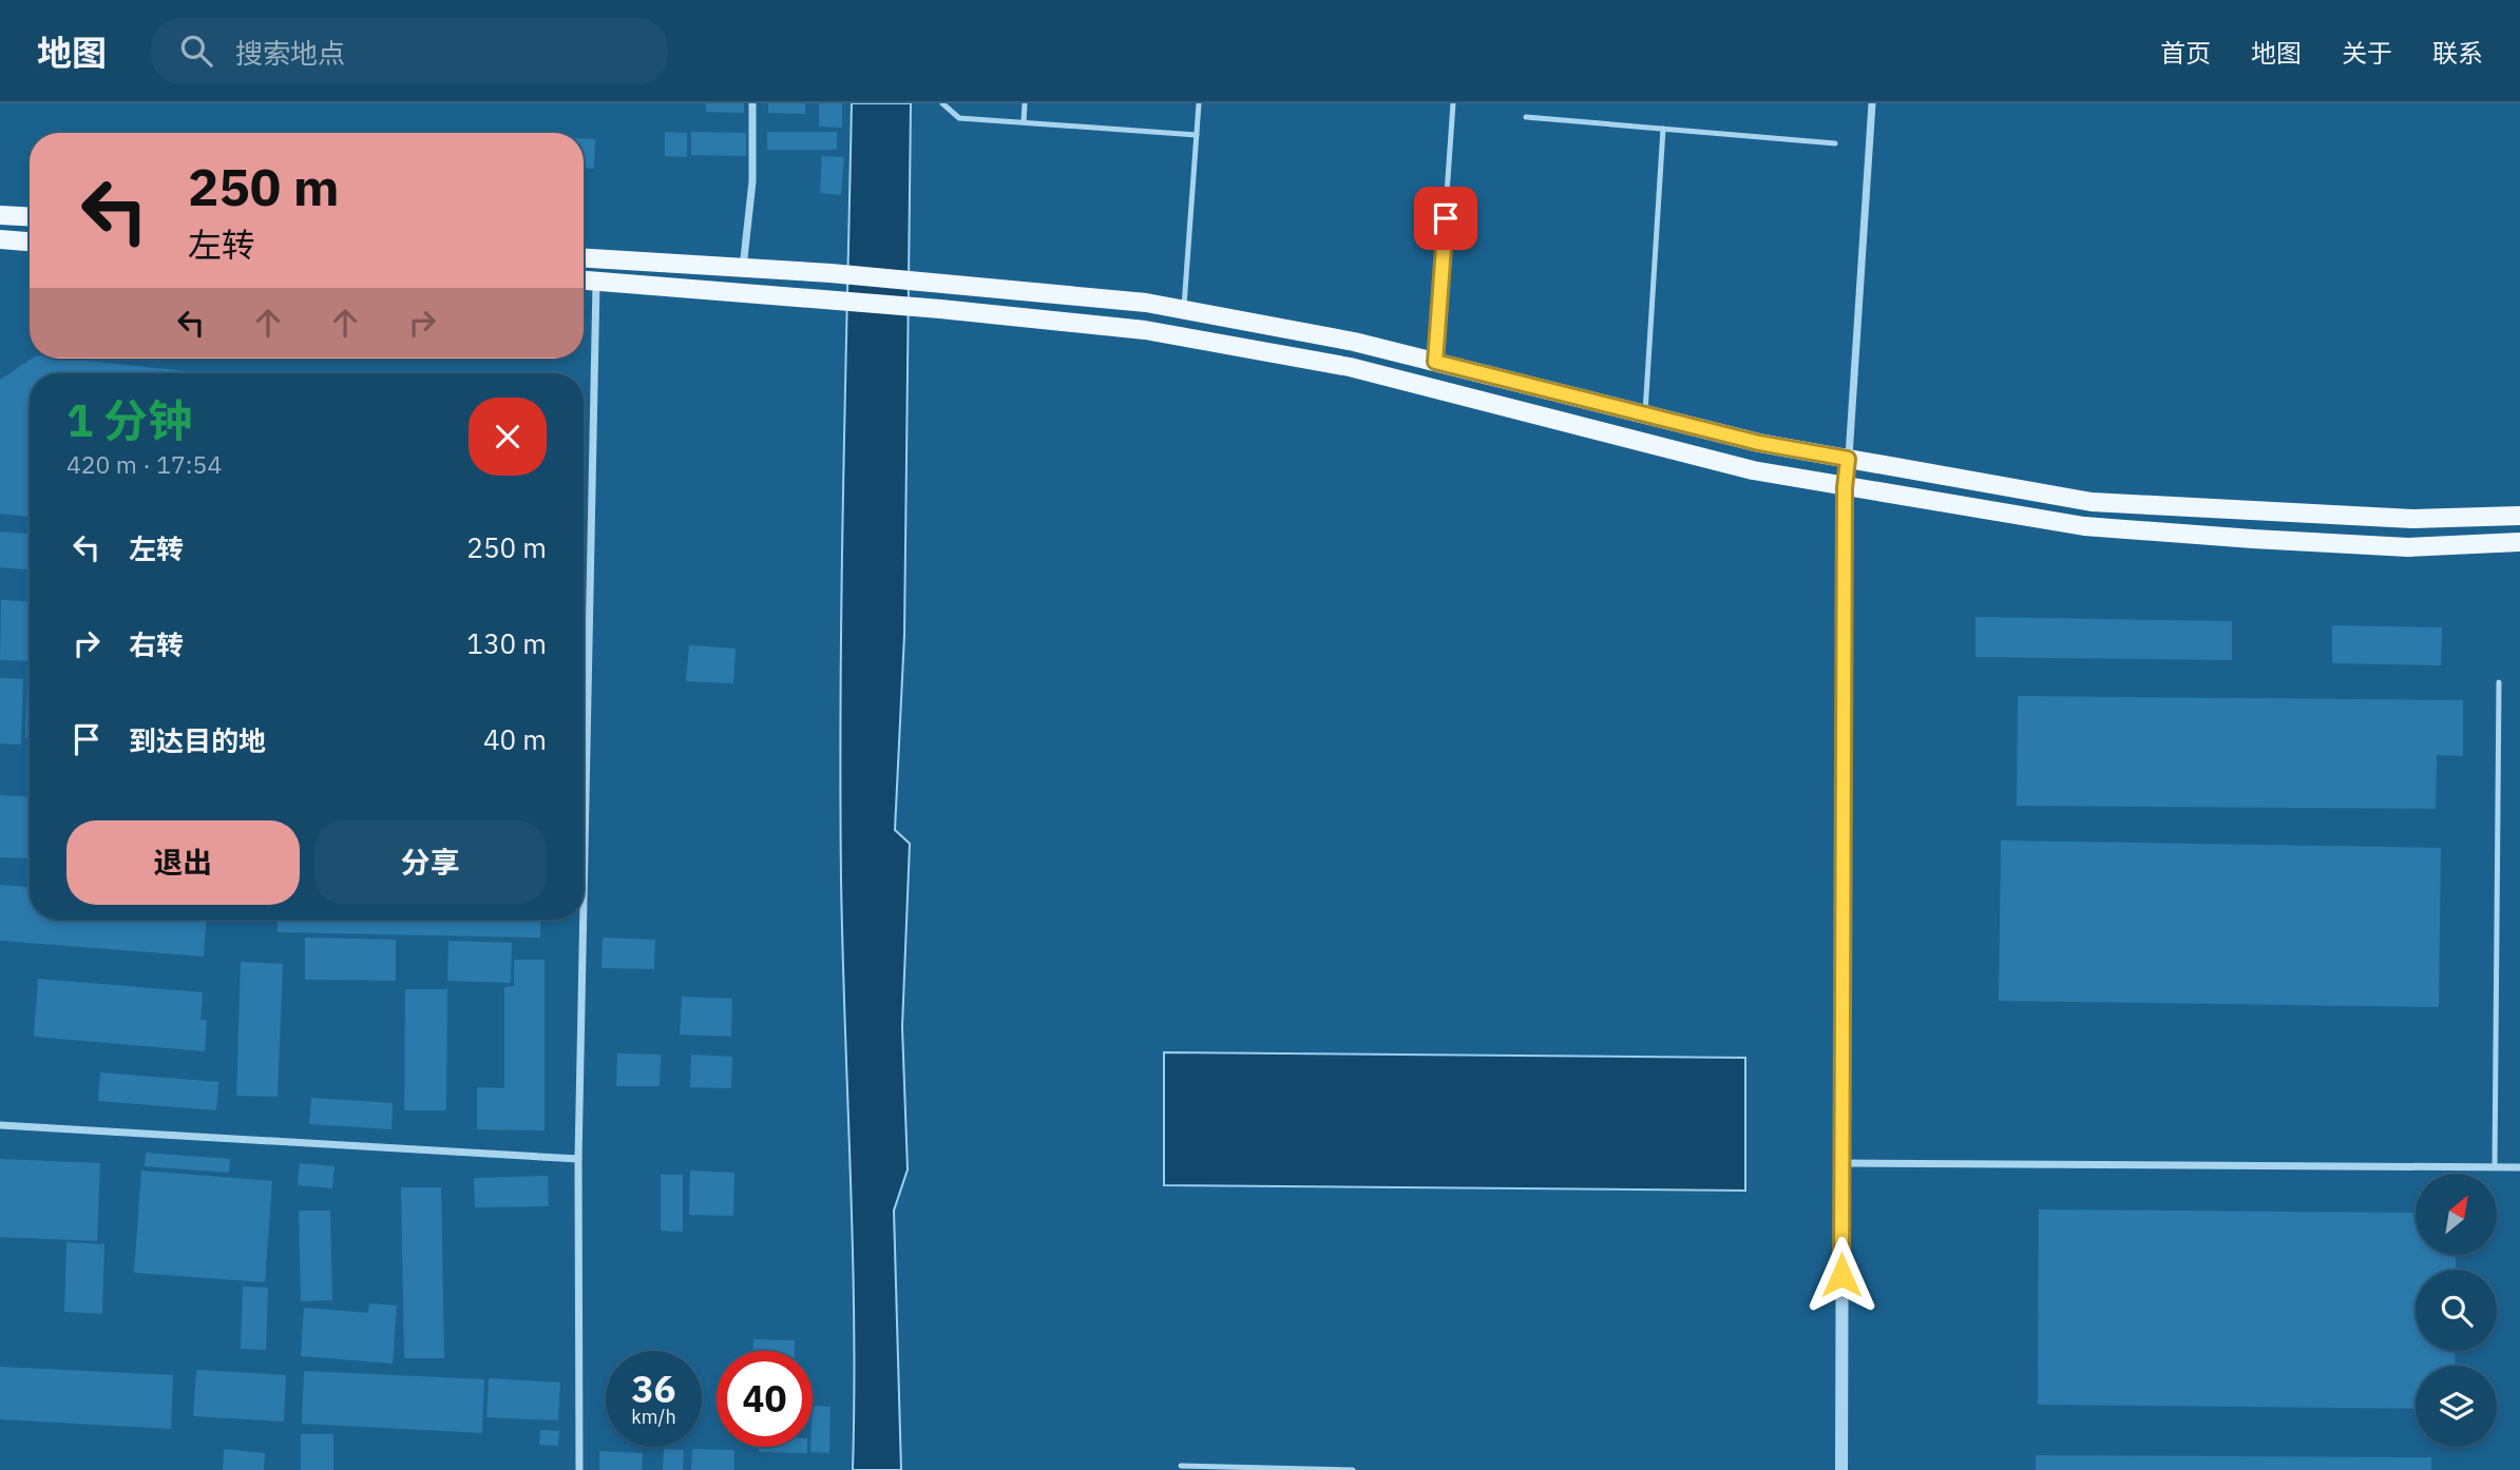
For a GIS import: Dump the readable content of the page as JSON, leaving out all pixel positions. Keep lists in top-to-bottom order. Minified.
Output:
{"north":"top right","page":{"header":"地图","search":"搜索地点","nav":["首页","地图","关于","联系"],"turn":["250 m","左转"],"heading":["1 分钟","420 m · 17:54"],"list":[{"name":"左转","value":"250 m"},{"name":"右转","value":"130 m"},{"name":"到达目的地","value":"40 m"}],"buttons":["退出","分享"],"speed":"36 km/h","limit":"40"}}
